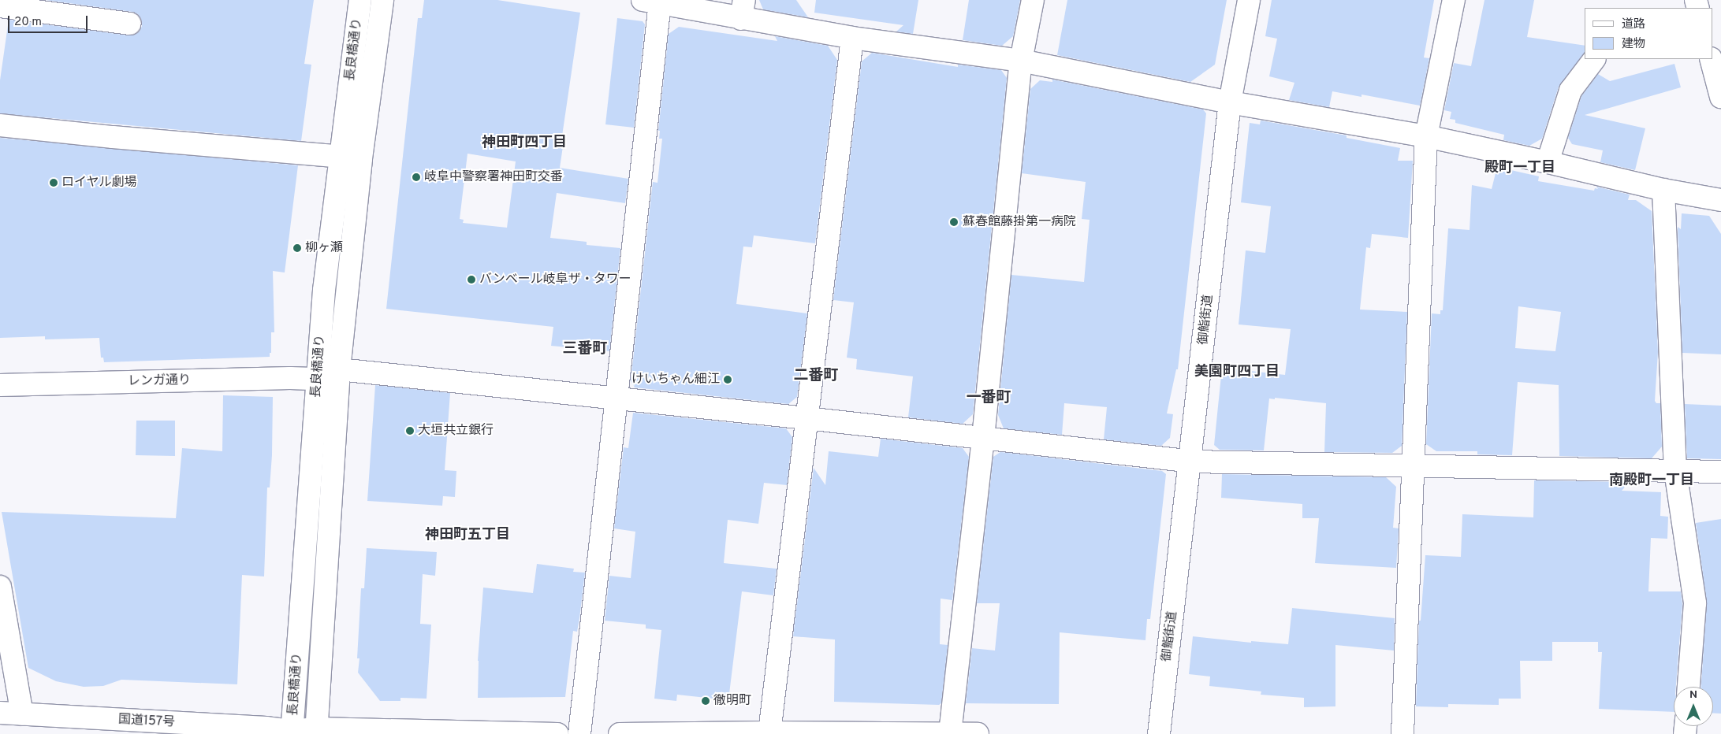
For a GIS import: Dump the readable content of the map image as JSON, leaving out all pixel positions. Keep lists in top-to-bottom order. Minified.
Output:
{"streets":{"main road":["長良橋通り","御鮨街道","レンガ通り","国道157号"]},"crossings":[["長良橋通り","レンガ通り"],["長良橋通り","国道157号"]],"districts":["神田町四丁目","殿町一丁目","三番町","美園町四丁目","二番町","一番町","南殿町一丁目","神田町五丁目"],"places":["岐阜中警察署神田町交番","ロイヤル劇場","蘇春館藤掛第一病院","柳ヶ瀬","バンベール岐阜ザ・タワー","けいちゃん細江","大垣共立銀行","徹明町"],"legend":["道路","建物"],"scale_bar":"20 m","north":"top"}
